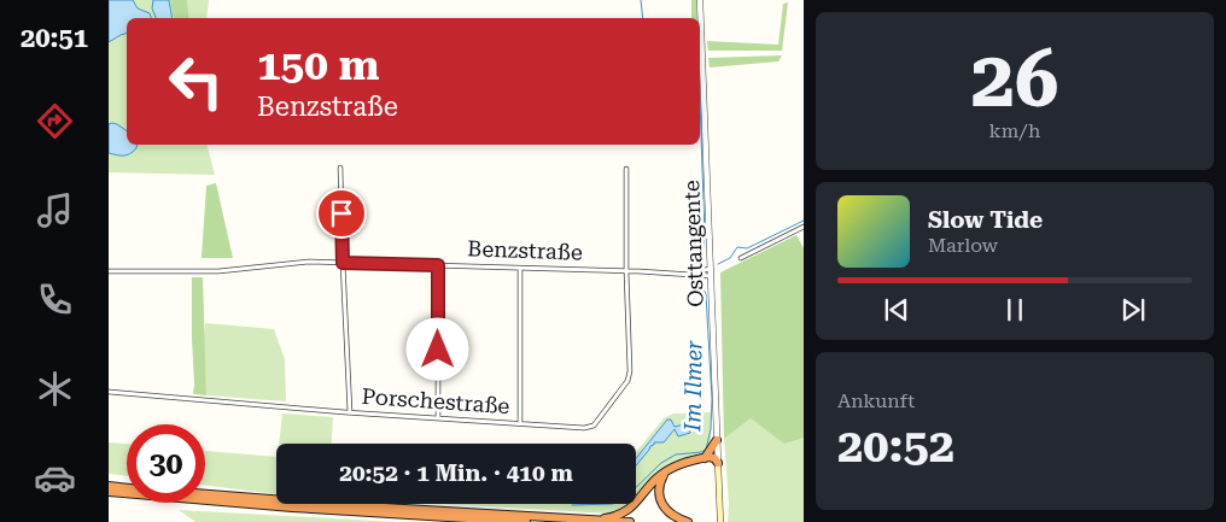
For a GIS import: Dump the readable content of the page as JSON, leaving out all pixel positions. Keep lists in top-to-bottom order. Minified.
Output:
{"streets":{"main road":["Osttangente"],"street":["Benzstraße","Porschestraße"]},"crossings":[["Osttangente","Benzstraße"],["Benzstraße","Porschestraße"]],"water":["Im Ilmer"],"page":{"tabs":"20:51","tile":[["26","km/h"],["Ankunft","20:52"]],"turn":["150 m","Benzstraße"],"song":["Slow Tide","Marlow"],"limit":"30","trip":"20:52 · 1 Min. · 410 m"}}
